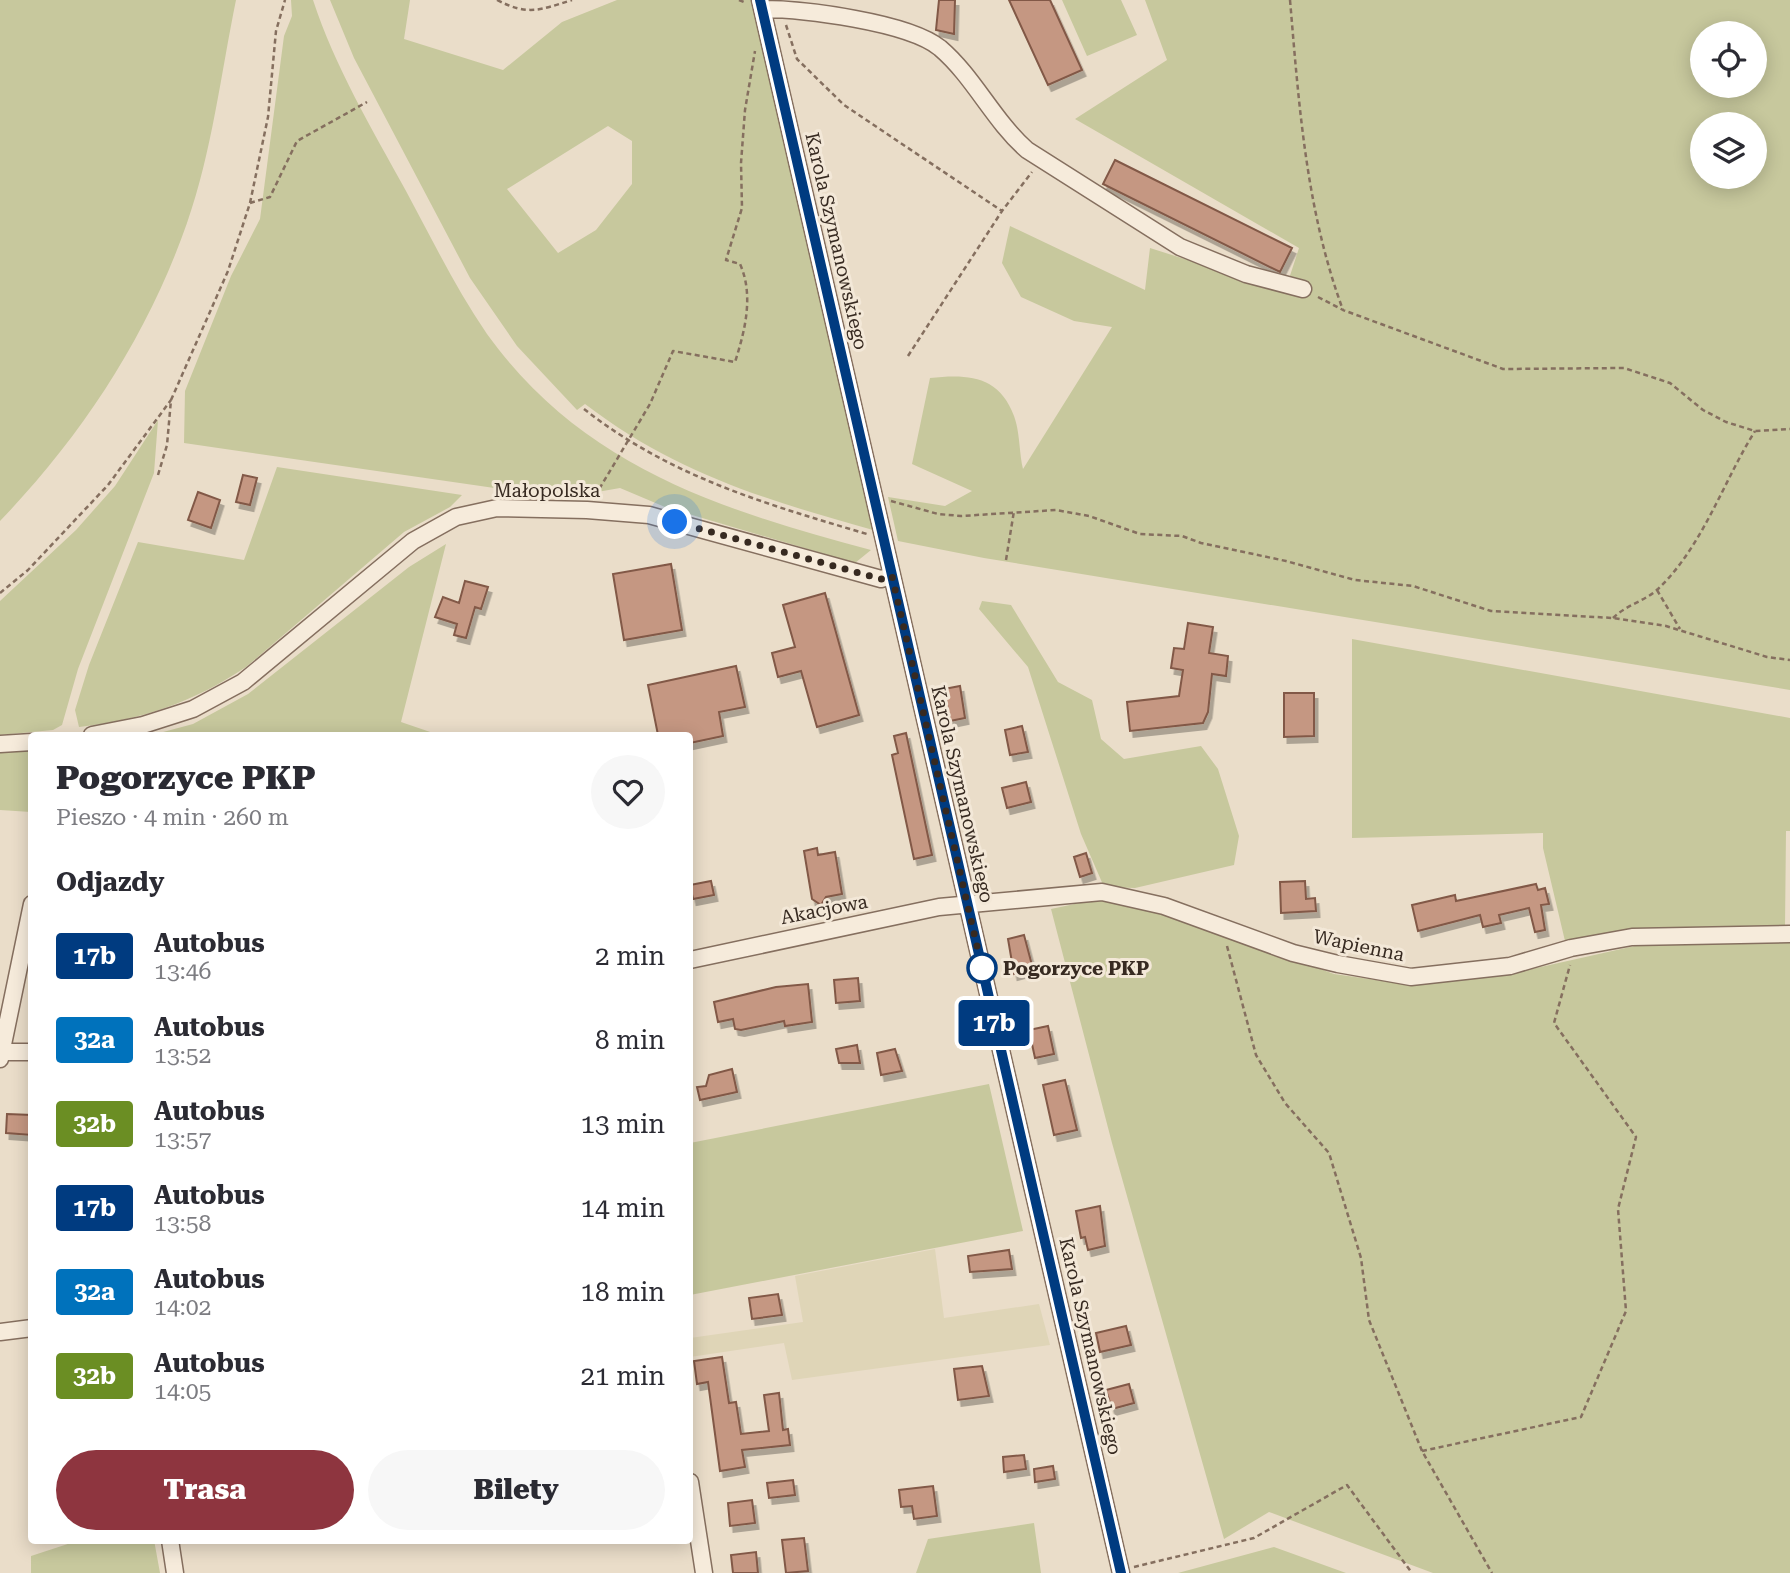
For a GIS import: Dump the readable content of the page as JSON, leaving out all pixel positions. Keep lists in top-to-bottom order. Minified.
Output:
{"streets":{"street":["Karola Szymanowskiego","Małopolska","Akacjowa","Wapienna"]},"crossings":[["Karola Szymanowskiego","Małopolska"],["Karola Szymanowskiego","Akacjowa"],["Karola Szymanowskiego","Wapienna"],["Akacjowa","Wapienna"]],"places":["Pogorzyce PKP"],"lines":["bus line 17b"],"page":{"on_map":"17b","heading":[["Pogorzyce PKP","Pieszo · 4 min · 260 m"],"Odjazdy"],"list":[{"mark":"17b","name":"Autobus","note":"13:46","value":"2 min"},{"mark":"32a","name":"Autobus","note":"13:52","value":"8 min"},{"mark":"32b","name":"Autobus","note":"13:57","value":"13 min"},{"mark":"17b","name":"Autobus","note":"13:58","value":"14 min"},{"mark":"32a","name":"Autobus","note":"14:02","value":"18 min"},{"mark":"32b","name":"Autobus","note":"14:05","value":"21 min"}],"buttons":["Trasa","Bilety"]}}
